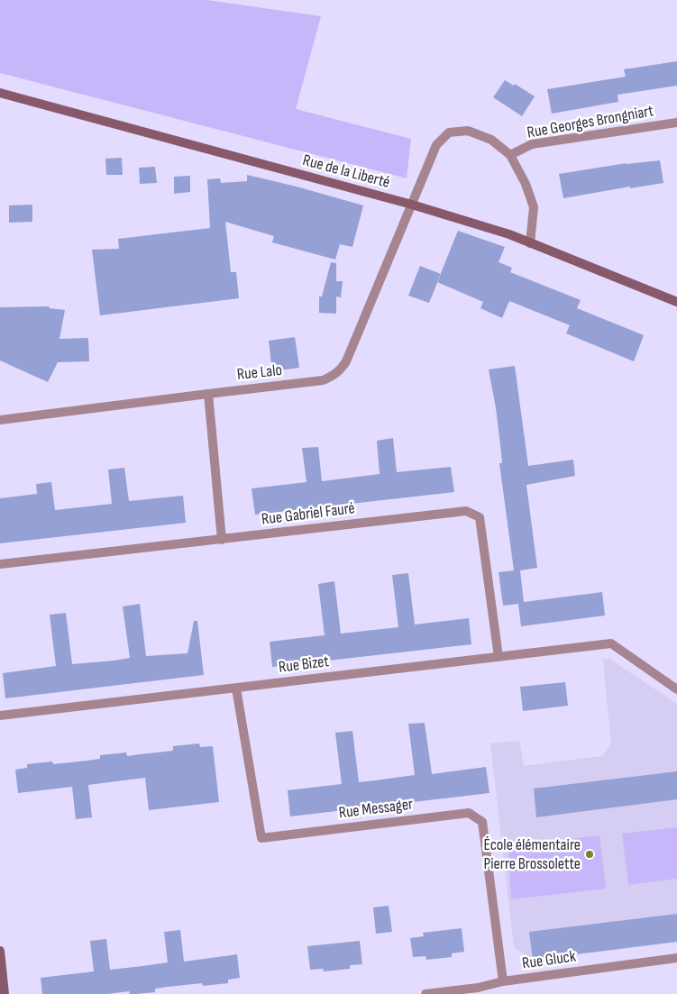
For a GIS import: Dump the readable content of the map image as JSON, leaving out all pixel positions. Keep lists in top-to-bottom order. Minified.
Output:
{"streets":{"street":["Rue Georges Brongniart","Rue de la Liberté","Rue Lalo","Rue Gabriel Fauré","Rue Bizet","Rue Messager","Rue Gluck"]},"crossings":[["Rue Georges Brongniart","Rue Lalo"],["Rue de la Liberté","Rue Lalo"],["Rue Gabriel Fauré","Rue Bizet"],["Rue Bizet","Rue Messager"],["Rue Messager","Rue Gluck"]],"places":["École élémentaire Pierre Brossolette"]}
